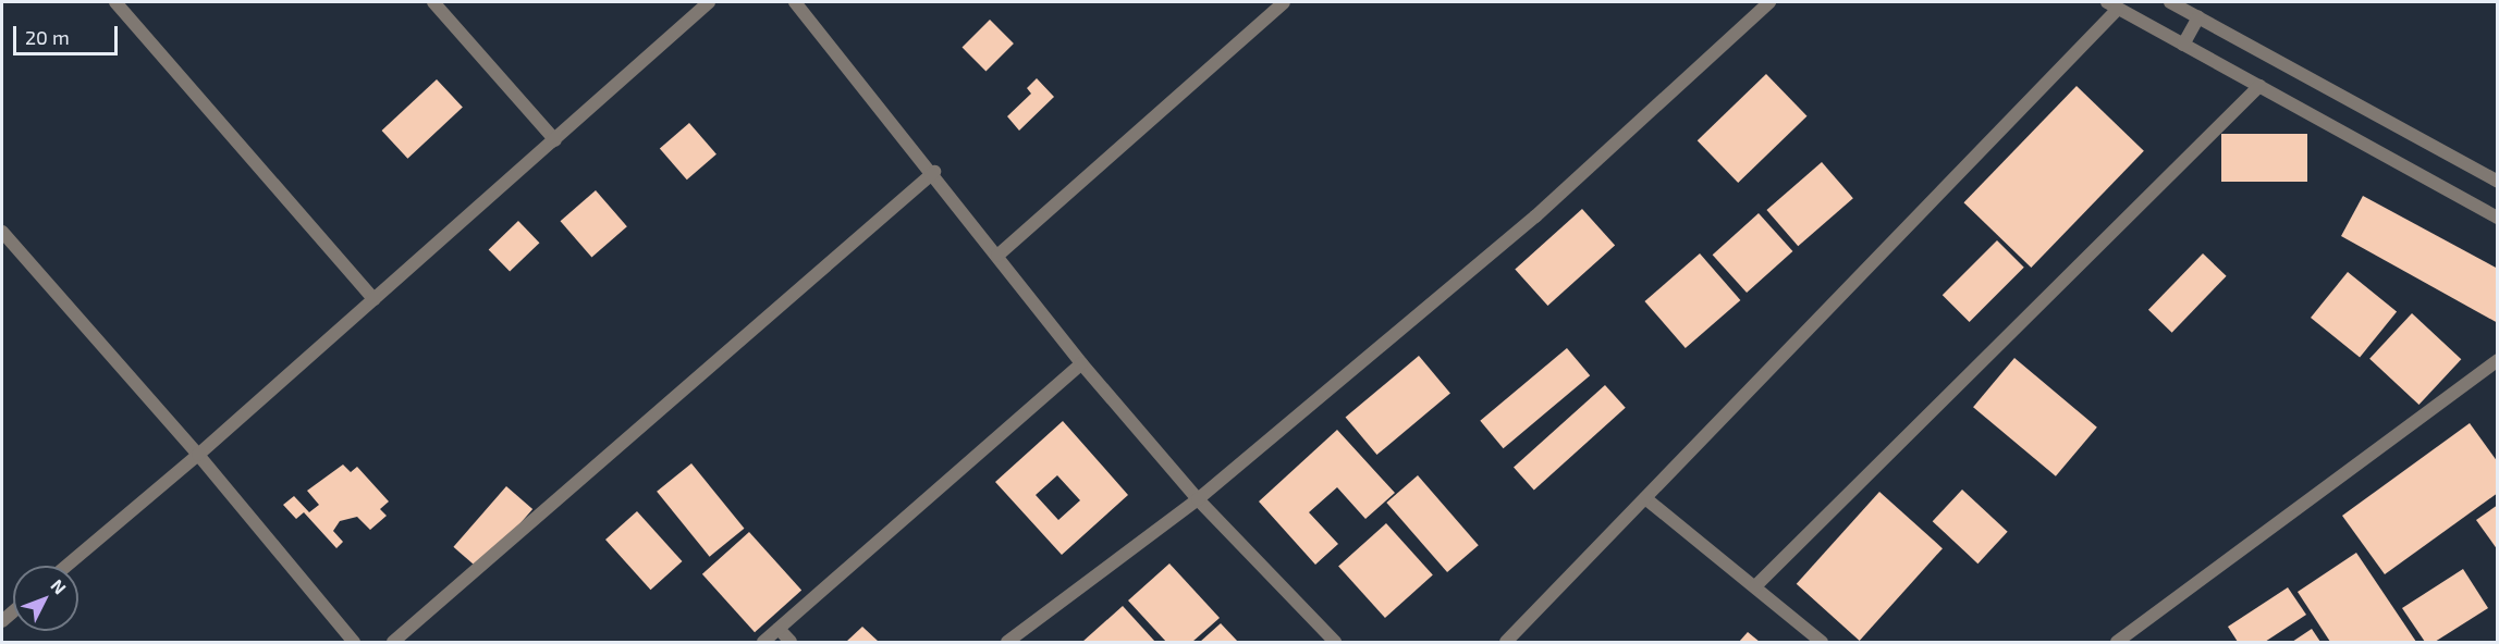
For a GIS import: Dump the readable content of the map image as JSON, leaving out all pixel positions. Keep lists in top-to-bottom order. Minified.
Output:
{"scale_bar":"20 m","north":"top right"}
